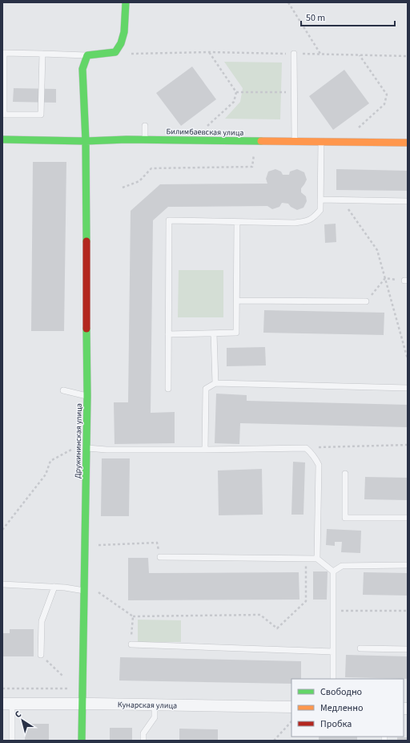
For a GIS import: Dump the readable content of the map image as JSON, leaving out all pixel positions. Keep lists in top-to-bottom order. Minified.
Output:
{"streets":{"street":["Билимбаевская улица","Дружининская улица","Кунарская улица"]},"crossings":[["Билимбаевская улица","Дружининская улица"],["Дружининская улица","Кунарская улица"]],"legend":["Свободно","Медленно","Пробка"],"scale_bar":"50 m","north":"top left"}
